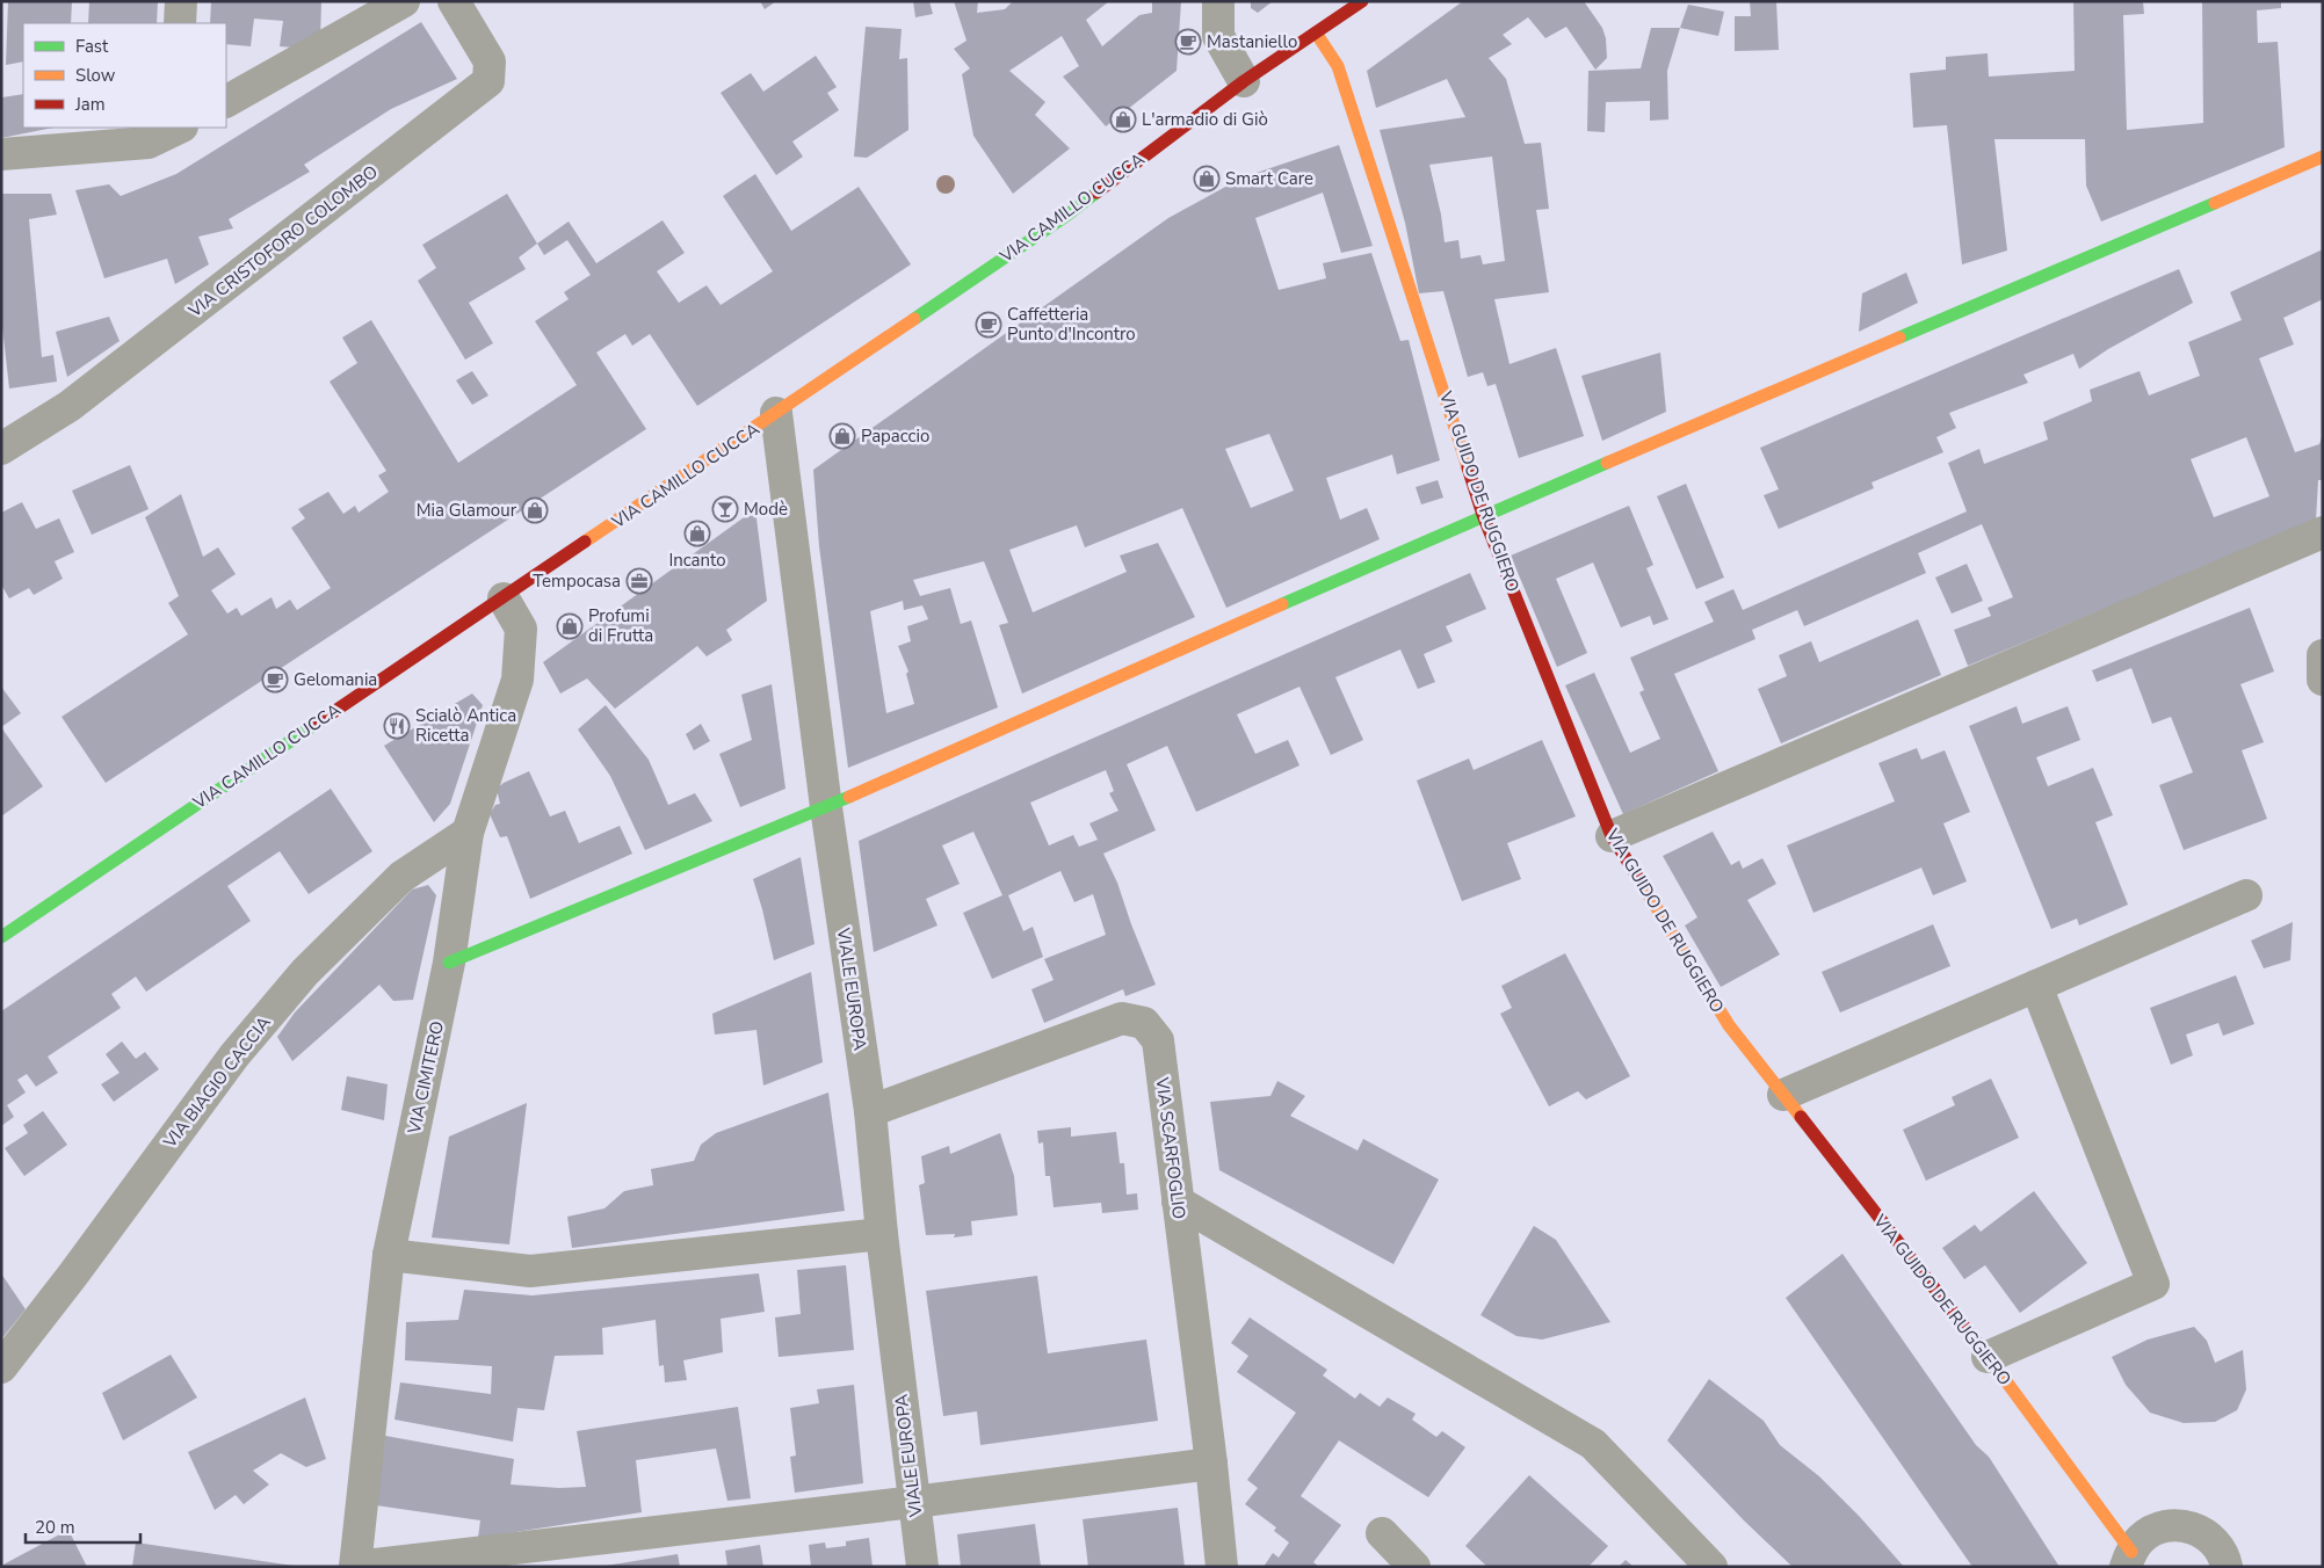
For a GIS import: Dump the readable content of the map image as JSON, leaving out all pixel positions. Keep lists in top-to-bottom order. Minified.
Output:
{"streets":{"street":["VIA CAMILLO CUCCA","VIA CRISTOFORO COLOMBO","VIA GUIDO DE RUGGIERO","VIALE EUROPA","VIA CIMITERO","VIA BIAGIO CACCIA","VIA SCARFOGLIO"]},"crossings":[["VIA CAMILLO CUCCA","VIA GUIDO DE RUGGIERO"],["VIA CAMILLO CUCCA","VIALE EUROPA"],["VIA CAMILLO CUCCA","VIA CIMITERO"],["VIALE EUROPA","VIA SCARFOGLIO"],["VIA CIMITERO","VIA BIAGIO CACCIA"]],"places":{"cafe":["Mastaniello","Caffetteria Punto d'Incontro","Gelomania"],"shop":["L'armadio di Giò","Smart Care","Papaccio","Mia Glamour","Incanto","Profumi di Frutta"],"bar":["Modè"],"office":["Tempocasa"],"restaurant":["Scialò Antica Ricetta"]},"legend":["Fast","Slow","Jam"],"scale_bar":"20 m"}
